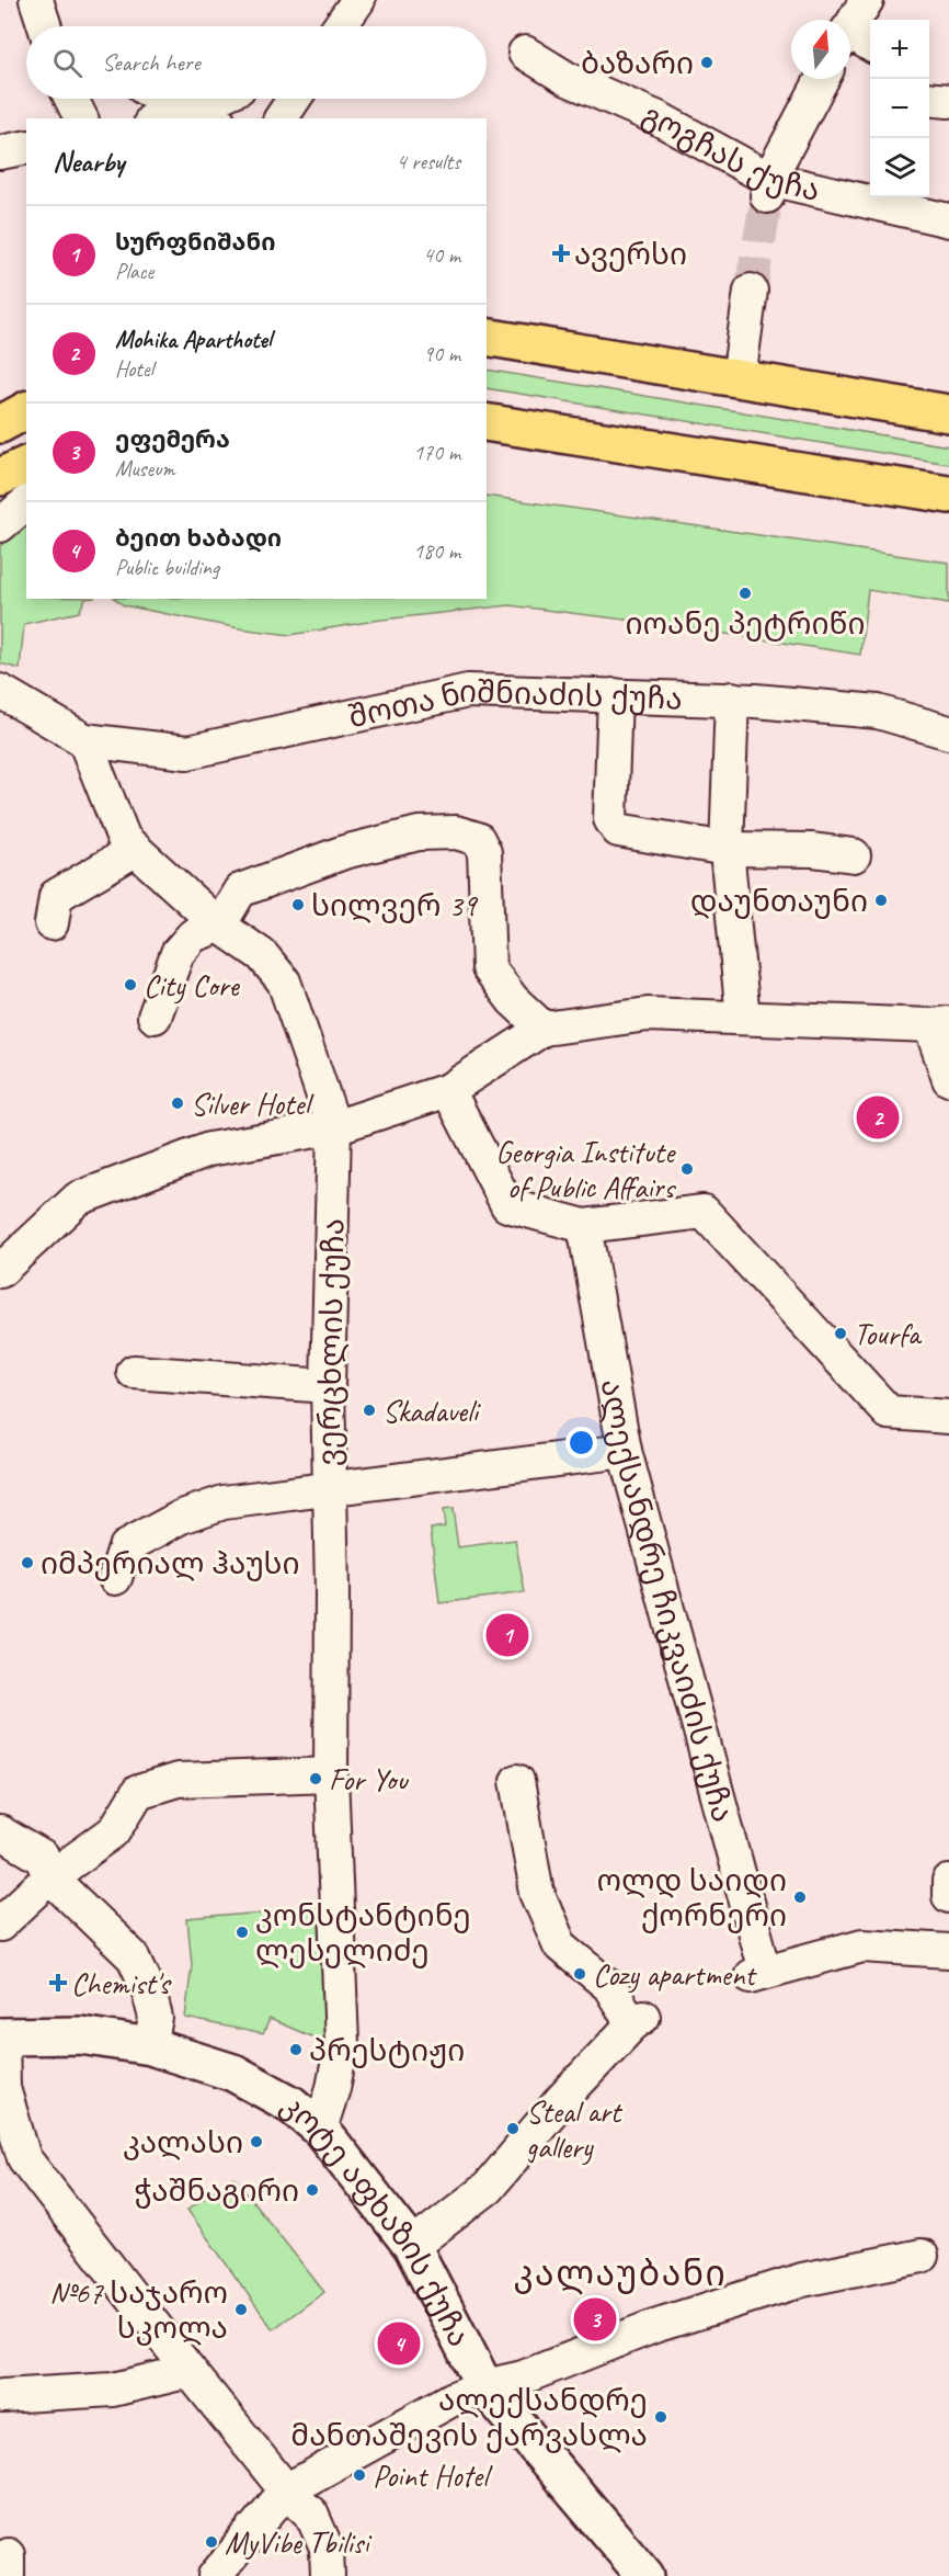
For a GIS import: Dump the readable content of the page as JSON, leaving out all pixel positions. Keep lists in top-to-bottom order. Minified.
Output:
{"streets":{"street":["გოგჩას ქუჩა","შოთა ნიშნიაძის ქუჩა","ვერცხლის ქუჩა","ალექსანდრე ჩიკვაიძის ქუჩა","კოტე აფხაზის ქუჩა"]},"crossings":[["შოთა ნიშნიაძის ქუჩა","ვერცხლის ქუჩა"],["ვერცხლის ქუჩა","კოტე აფხაზის ქუჩა"]],"districts":["კალაუბანი"],"places":{"other":["ბაზარი","იოანე პეტრიწი","დაუნთაუნი","სილვერ 39","City Core","Silver Hotel","Georgia Institute of Public Affairs","Tourfa","Skadaveli","იმპერიალ ჰაუსი","For You","ოლდ საიდი ქორნერი","კონსტანტინე ლესელიძე","Cozy apartment","პრესტიჟი","Steal art gallery","კალასი","ჭაშნაგირი","№67 საჯარო სკოლა","ალექსანდრე მანთაშევის ქარვასლა","Point Hotel","MyVibe Tbilisi"],"health":["ავერსი","Chemist's"]},"north":"top","page":{"map_buttons":["+","−"],"search":"Search here","heading":["Nearby","4 results"],"list":[{"mark":"1","name":"სურფნიშანი","note":"Place","value":"40 m"},{"mark":"2","name":"Mohika Aparthotel","note":"Hotel","value":"90 m"},{"mark":"3","name":"ეფემერა","note":"Museum","value":"170 m"},{"mark":"4","name":"ბეით ხაბადი","note":"Public building","value":"180 m"}],"pins":["2","1","3","4"]}}
